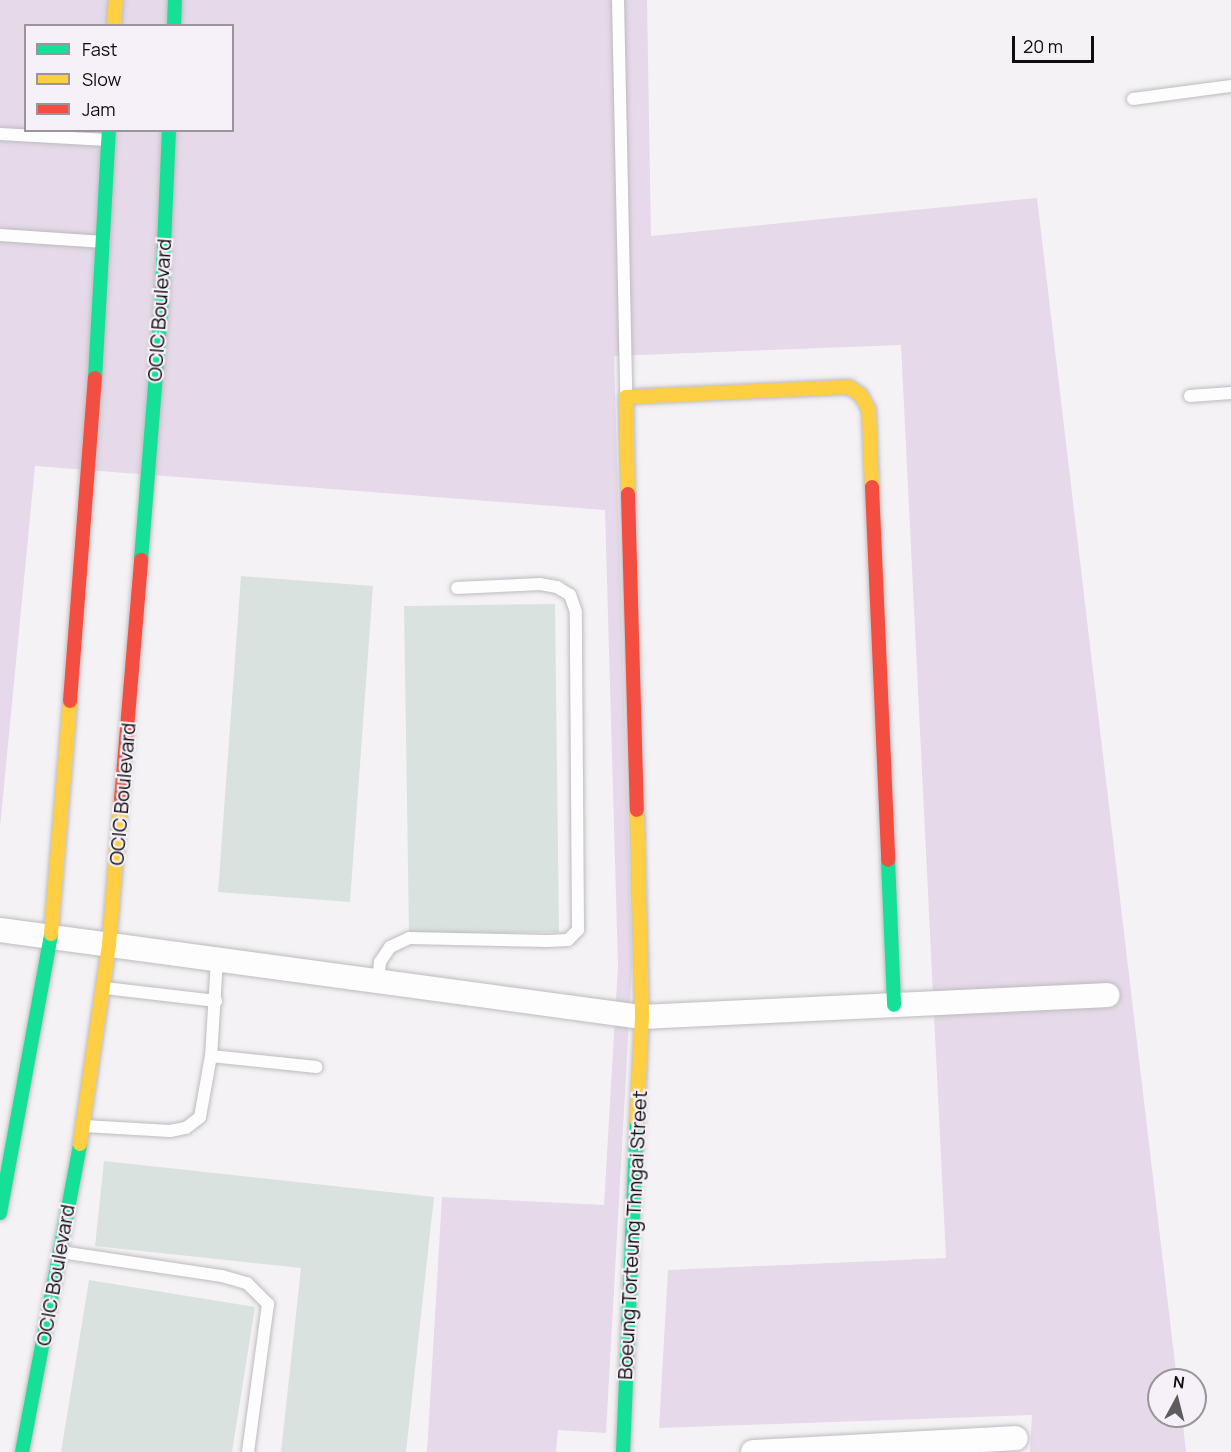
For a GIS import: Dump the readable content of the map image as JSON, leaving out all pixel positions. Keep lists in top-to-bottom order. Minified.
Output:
{"streets":{"street":["OCIC Boulevard","Boeung Torteung Thngai Street"]},"legend":["Fast","Slow","Jam"],"scale_bar":"20 m","north":"top"}
